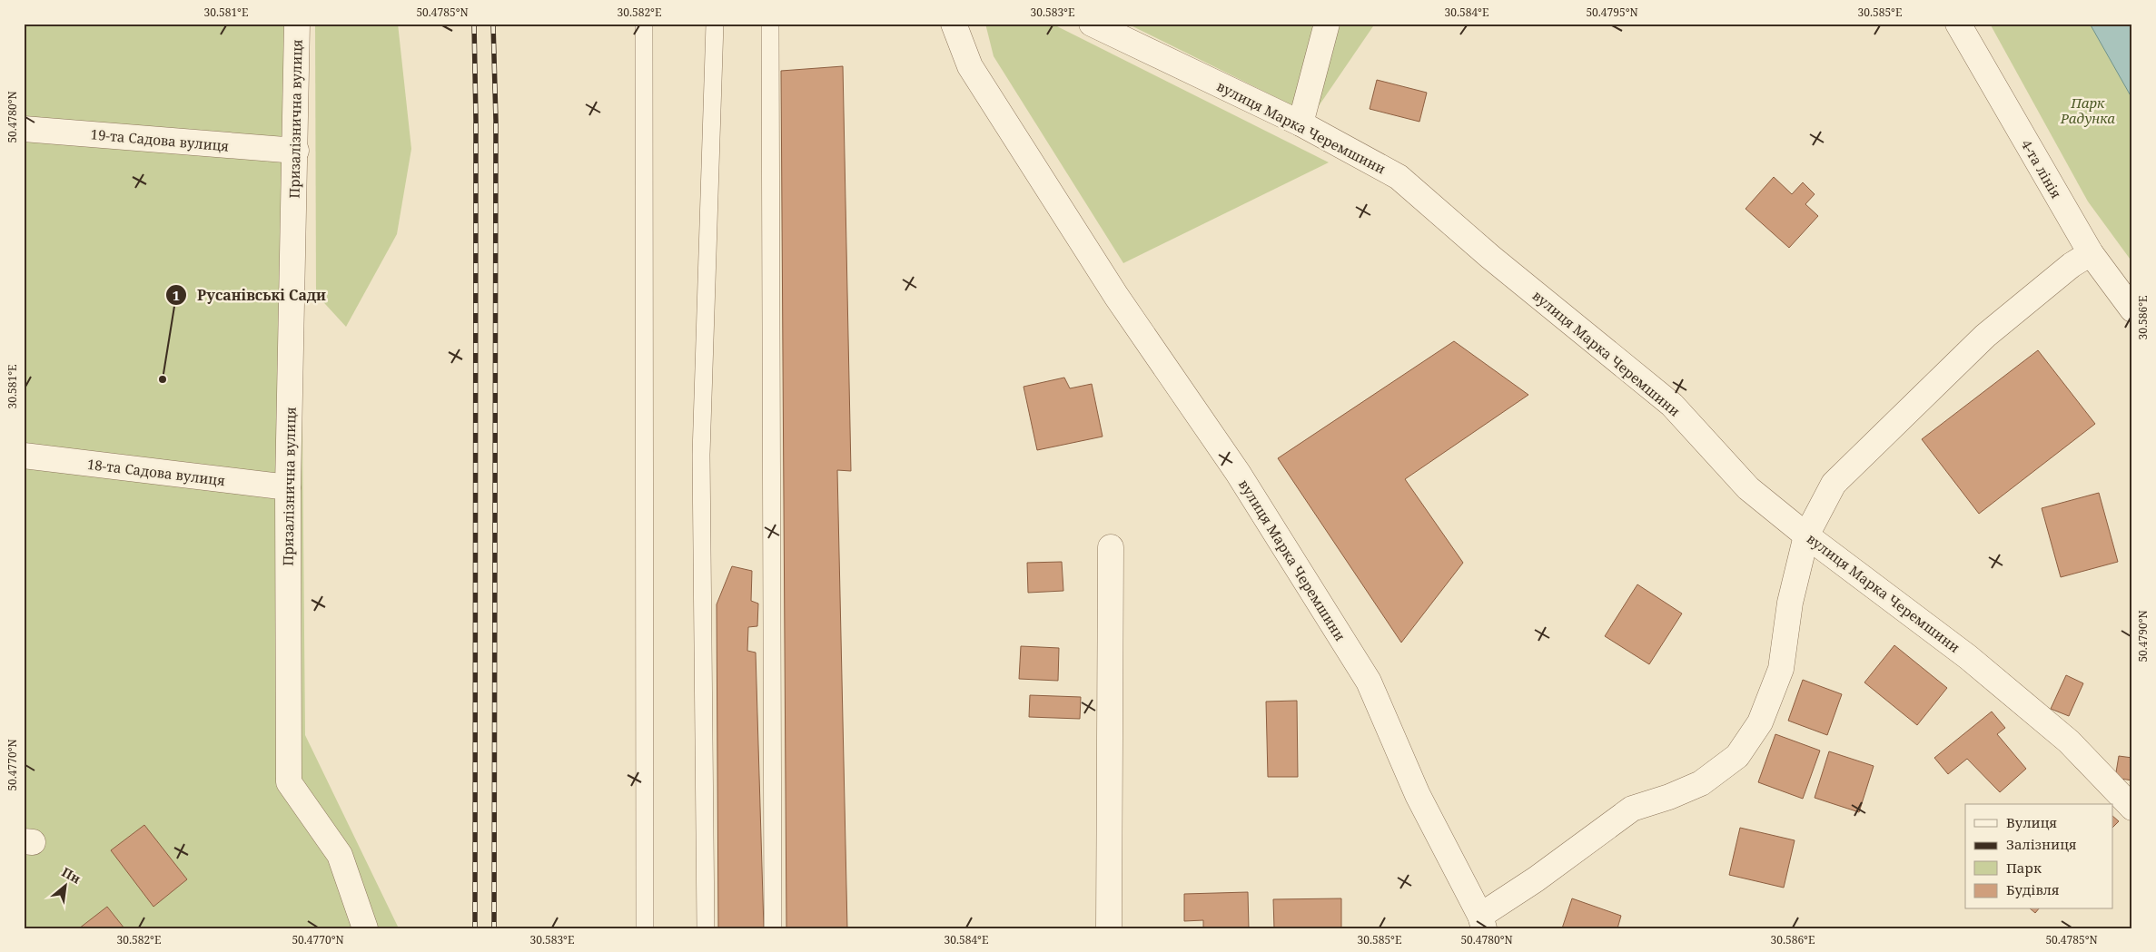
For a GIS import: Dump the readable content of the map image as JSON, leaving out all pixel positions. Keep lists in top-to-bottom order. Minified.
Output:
{"streets":{"street":["Призалізнична вулиця","вулиця Марка Черемшини","19-та Садова вулиця","4-та лінія","18-та Садова вулиця"]},"crossings":[["Призалізнична вулиця","19-та Садова вулиця"],["Призалізнична вулиця","18-та Садова вулиця"]],"parks":["Парк Радунка"],"places":["Русанівські Сади"],"legend":["Вулиця","Залізниця","Парк","Будівля"],"north":"top right","coordinates":["30.581°E","50.4785°N","30.582°E","30.583°E","30.584°E","50.4795°N","30.585°E","50.4780°N","30.586°E","50.4790°N","50.4770°N"]}
